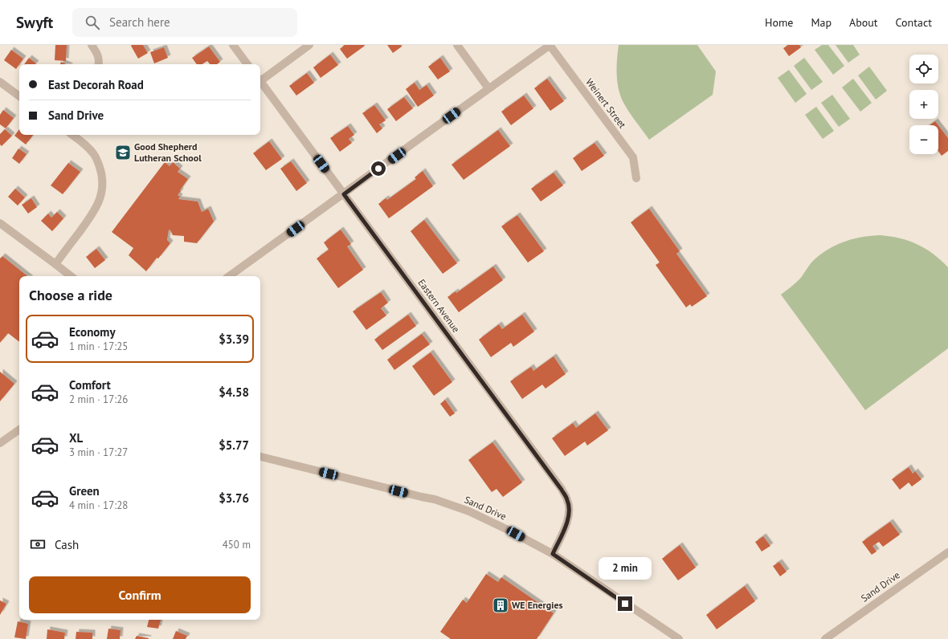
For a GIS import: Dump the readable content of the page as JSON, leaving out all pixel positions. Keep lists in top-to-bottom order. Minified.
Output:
{"streets":{"street":["Weinert Street","Eastern Avenue","Sand Drive"]},"crossings":[["Eastern Avenue","Sand Drive"]],"places":{"school or university":["Good Shepherd Lutheran School"],"building":["WE Energies"]},"page":{"header":"Swyft","search":"Search here","nav":["Home","Map","About","Contact"],"map_buttons":["+","−"],"banner":["East Decorah Road","Sand Drive"],"heading":"Choose a ride","list":[{"name":"Economy","note":"1 min · 17:25","value":"$3.39"},{"name":"Comfort","note":"2 min · 17:26","value":"$4.58"},{"name":"XL","note":"3 min · 17:27","value":"$5.77"},{"name":"Green","note":"4 min · 17:28","value":"$3.76"}],"pay":["Cash","450 m"],"bubble":"2 min","buttons":"Confirm"}}
